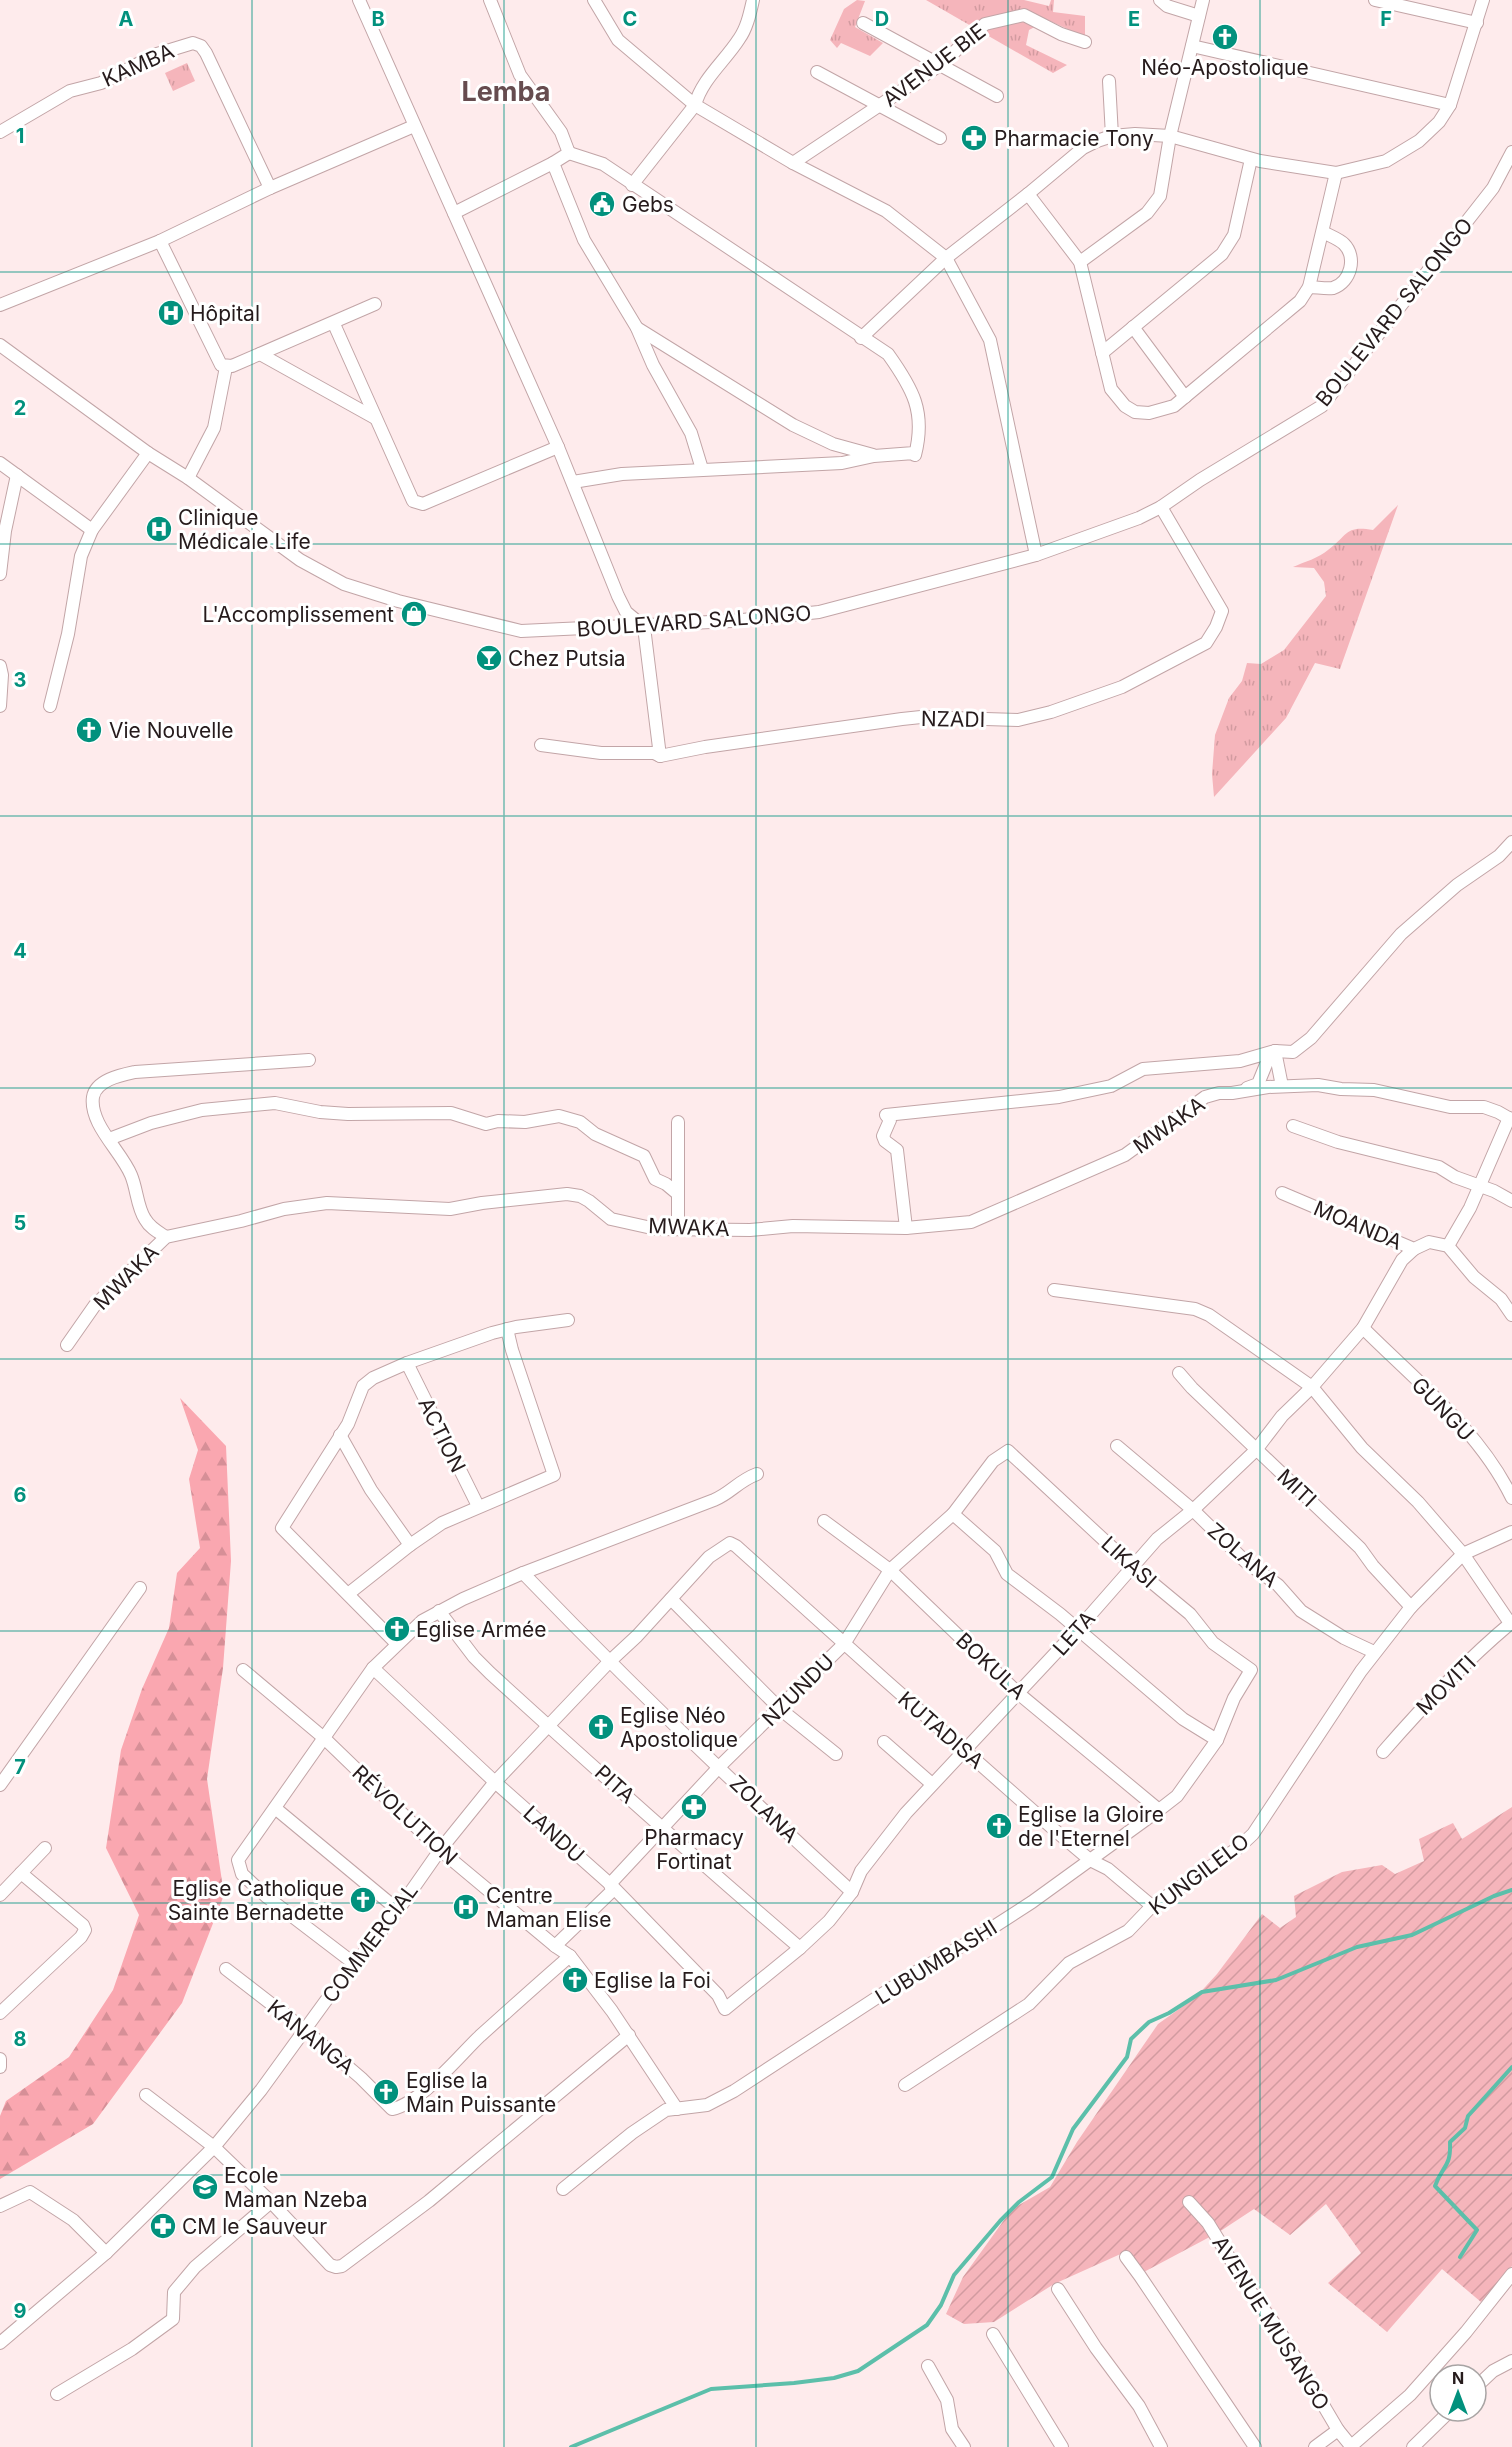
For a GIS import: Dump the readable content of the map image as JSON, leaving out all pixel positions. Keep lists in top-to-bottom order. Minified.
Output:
{"streets":{"street":["KAMBA","AVENUE BIE","BOULEVARD SALONGO","NZADI","MWAKA","MOANDA","GUNGU","ACTION","MITI","ZOLANA","LIKASI","LETA","BOKULA","MOVITI","NZUNDU","KUTADISA","PITA","RÉVOLUTION","LANDU","KUNGILELO","COMMERCIAL","LUBUMBASHI","KANANGA","AVENUE MUSANGO"]},"crossings":[["BOULEVARD SALONGO","NZADI"],["MOANDA","LETA"],["GUNGU","LETA"],["MITI","LETA"],["MITI","KUNGILELO"],["ZOLANA","LETA"],["ZOLANA","NZUNDU"],["ZOLANA","KUNGILELO"],["ZOLANA","COMMERCIAL"],["LIKASI","LETA"],["LIKASI","NZUNDU"],["LIKASI","LUBUMBASHI"],["LETA","BOKULA"],["LETA","KUTADISA"],["LETA","PITA"],["LETA","LANDU"],["BOKULA","NZUNDU"],["BOKULA","LUBUMBASHI"],["NZUNDU","KUTADISA"],["NZUNDU","PITA"],["NZUNDU","RÉVOLUTION"],["NZUNDU","LANDU"],["KUTADISA","KUNGILELO"],["KUTADISA","COMMERCIAL"],["KUTADISA","LUBUMBASHI"],["PITA","COMMERCIAL"],["RÉVOLUTION","COMMERCIAL"],["RÉVOLUTION","LUBUMBASHI"],["RÉVOLUTION","KANANGA"],["LANDU","COMMERCIAL"],["COMMERCIAL","KANANGA"]],"districts":["Lemba"],"places":{"church":["Néo-Apostolique","Vie Nouvelle","Eglise Armée","Eglise Néo Apostolique","Eglise la Gloire de l'Eternel","Eglise Catholique Sainte Bernadette","Eglise la Foi","Eglise la Main Puissante"],"pharmacy":["Pharmacie Tony","Pharmacy Fortinat","CM le Sauveur"],"public building":["Gebs"],"hospital":["Hôpital","Clinique Médicale Life","Centre Maman Elise"],"shop":["L'Accomplissement"],"bar":["Chez Putsia"],"school or university":["Ecole Maman Nzeba"]},"north":"top","grid":{"columns":["A","B","C","D","E","F"],"rows":["1","2","3","4","5","6","7","8","9"]}}
